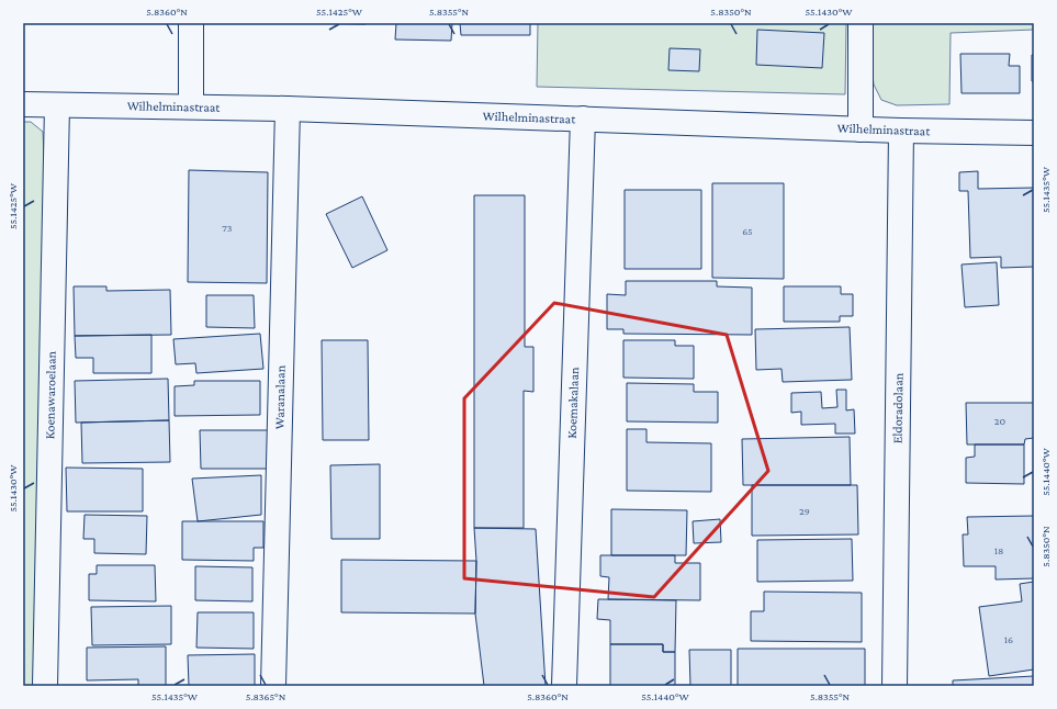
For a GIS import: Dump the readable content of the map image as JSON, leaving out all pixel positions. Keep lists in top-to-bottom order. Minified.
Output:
{"streets":{"street":["Wilhelminastraat","Koenawaroelaan","Waranalaan","Koemakalaan","Eldoradolaan"]},"crossings":[["Wilhelminastraat","Koenawaroelaan"],["Wilhelminastraat","Waranalaan"],["Wilhelminastraat","Koemakalaan"],["Wilhelminastraat","Eldoradolaan"]],"house_numbers":["73","65","20","29","18","16"],"coordinates":["5.8360°N","55.1425°W","5.8355°N","5.8350°N","55.1430°W","55.1435°W","55.1440°W","5.8365°N"]}
